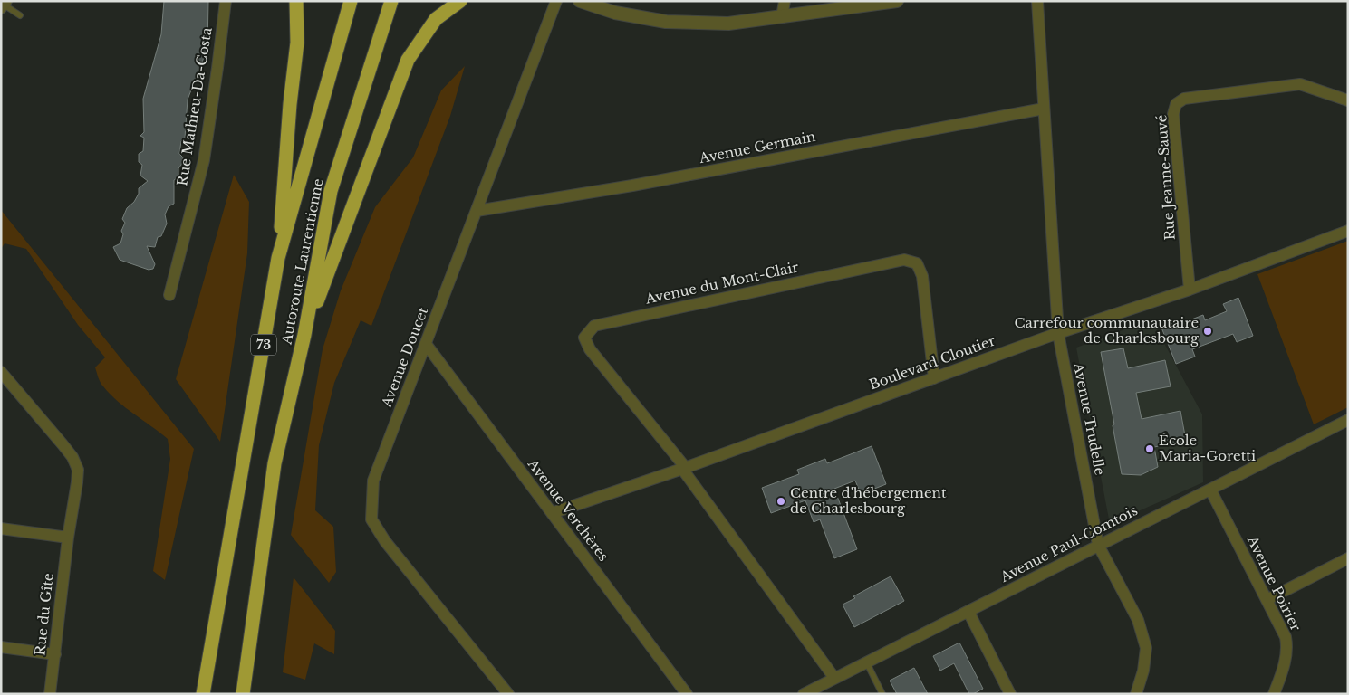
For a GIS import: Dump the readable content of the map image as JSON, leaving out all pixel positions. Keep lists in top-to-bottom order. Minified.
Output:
{"streets":{"highway":["Autoroute Laurentienne","73"],"street":["Rue Mathieu-Da-Costa","Avenue Germain","Rue Jeanne-Sauvé","Avenue du Mont-Clair","Avenue Doucet","Boulevard Cloutier","Avenue Trudelle","Avenue Verchères","Avenue Paul-Comtois","Avenue Poirier","Rue du Gîte"]},"crossings":[["Avenue Germain","Avenue Doucet"],["Avenue Germain","Avenue Trudelle"],["Rue Jeanne-Sauvé","Boulevard Cloutier"],["Avenue du Mont-Clair","Boulevard Cloutier"],["Avenue du Mont-Clair","Avenue Paul-Comtois"],["Avenue Doucet","Avenue Verchères"],["Boulevard Cloutier","Avenue Trudelle"],["Boulevard Cloutier","Avenue Verchères"],["Avenue Trudelle","Avenue Paul-Comtois"],["Avenue Paul-Comtois","Avenue Poirier"]],"places":["Carrefour communautaire de Charlesbourg","École Maria-Goretti","Centre d'hébergement de Charlesbourg"]}
